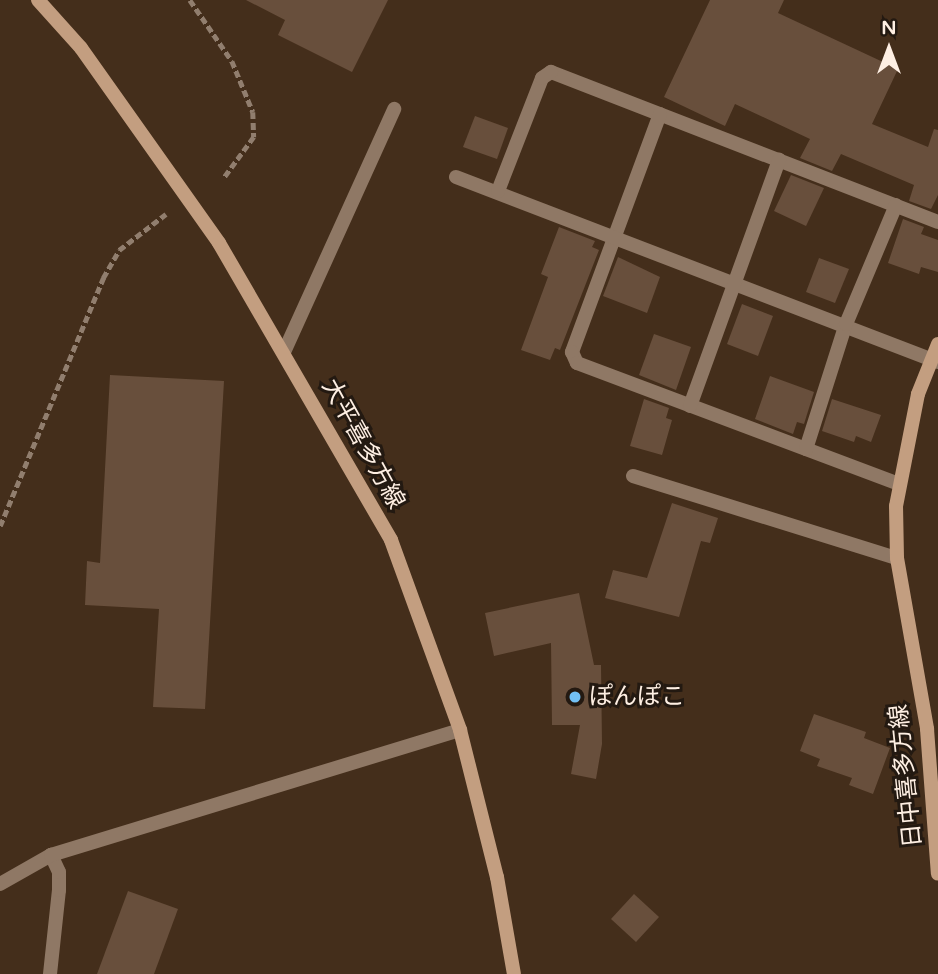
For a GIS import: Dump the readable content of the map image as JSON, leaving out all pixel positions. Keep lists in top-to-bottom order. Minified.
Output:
{"streets":{"main road":["大平喜多方線","日中喜多方線"]},"places":["ぽんぽこ"],"north":"top"}
